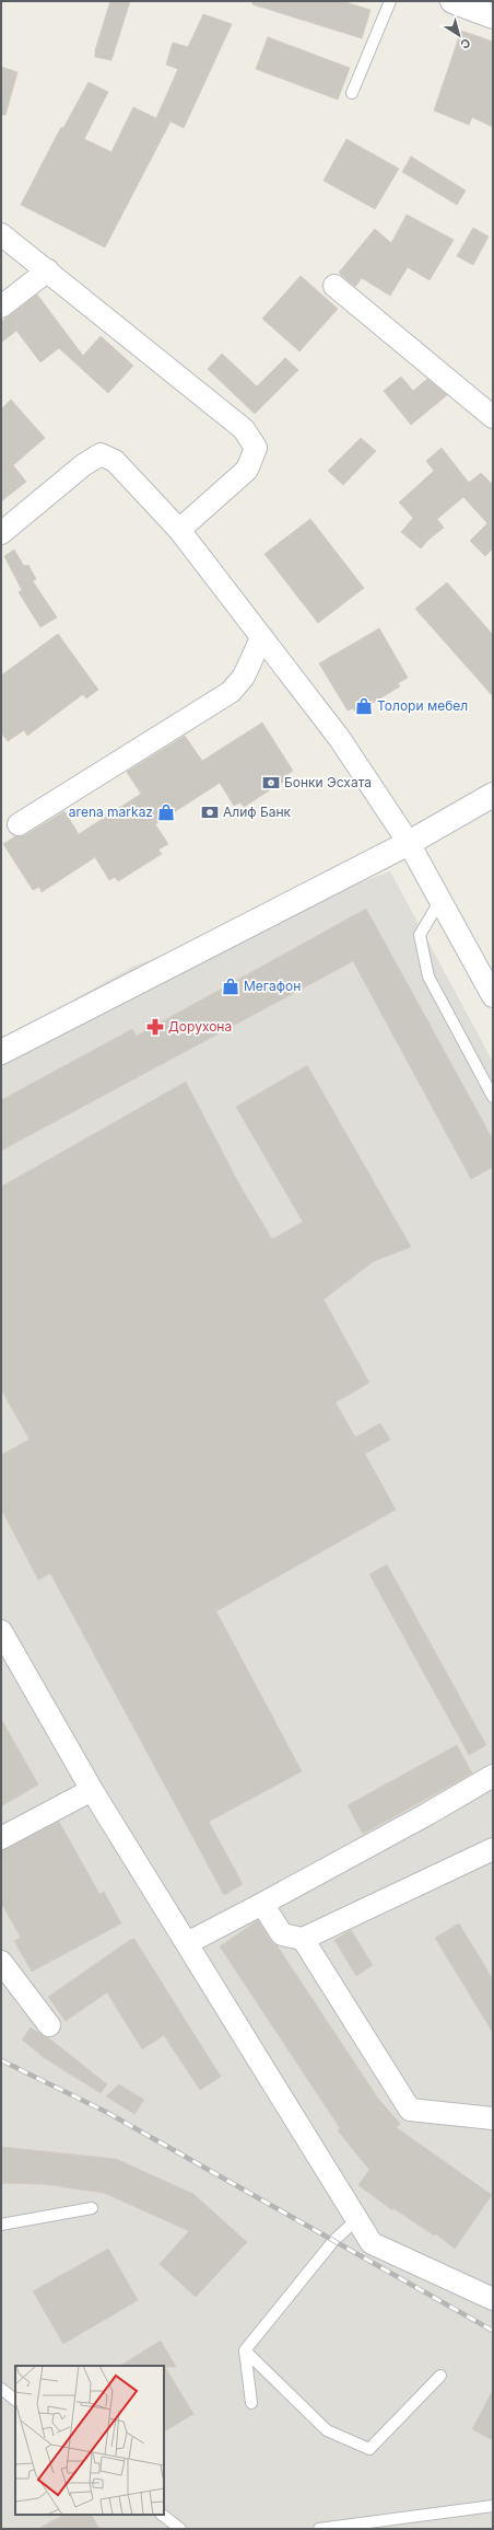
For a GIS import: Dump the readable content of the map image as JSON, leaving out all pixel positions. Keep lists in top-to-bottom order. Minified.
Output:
{"places":{"shop":["Толори мебел","arena markaz","Мегафон"],"bank":["Бонки Эсхата","Алиф Банк"],"pharmacy":["Дорухона"]},"north":"bottom right"}
